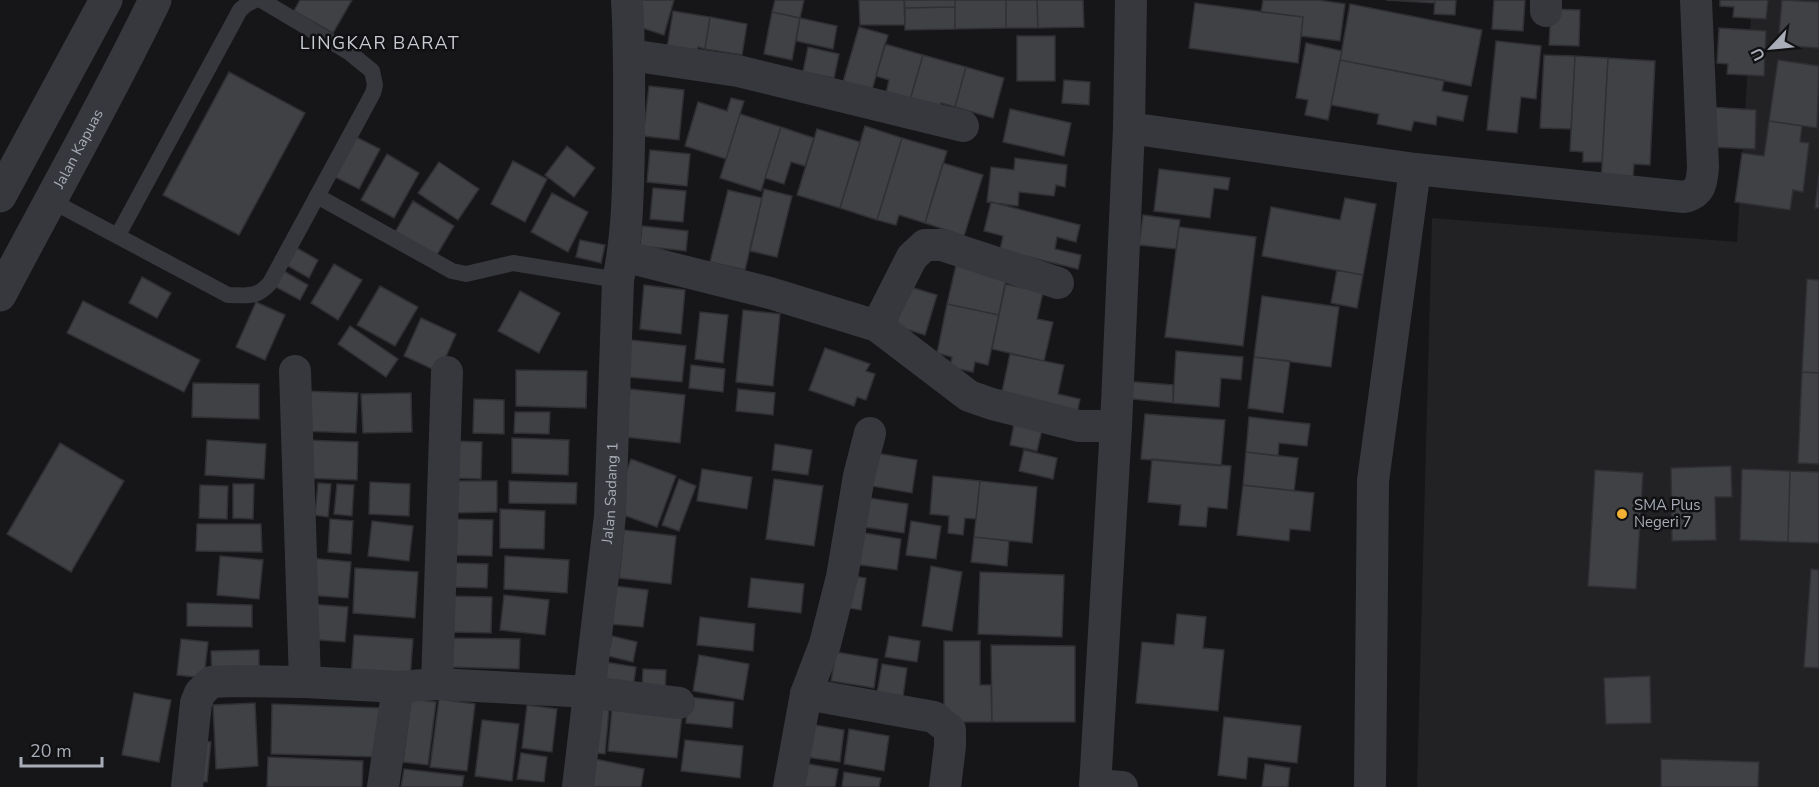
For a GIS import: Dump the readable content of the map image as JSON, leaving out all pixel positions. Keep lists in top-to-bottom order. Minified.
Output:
{"streets":{"street":["Jalan Kapuas","Jalan Sadang 1"]},"districts":["LINGKAR BARAT"],"places":["SMA Plus Negeri 7"],"scale_bar":"20 m","north":"bottom left"}
